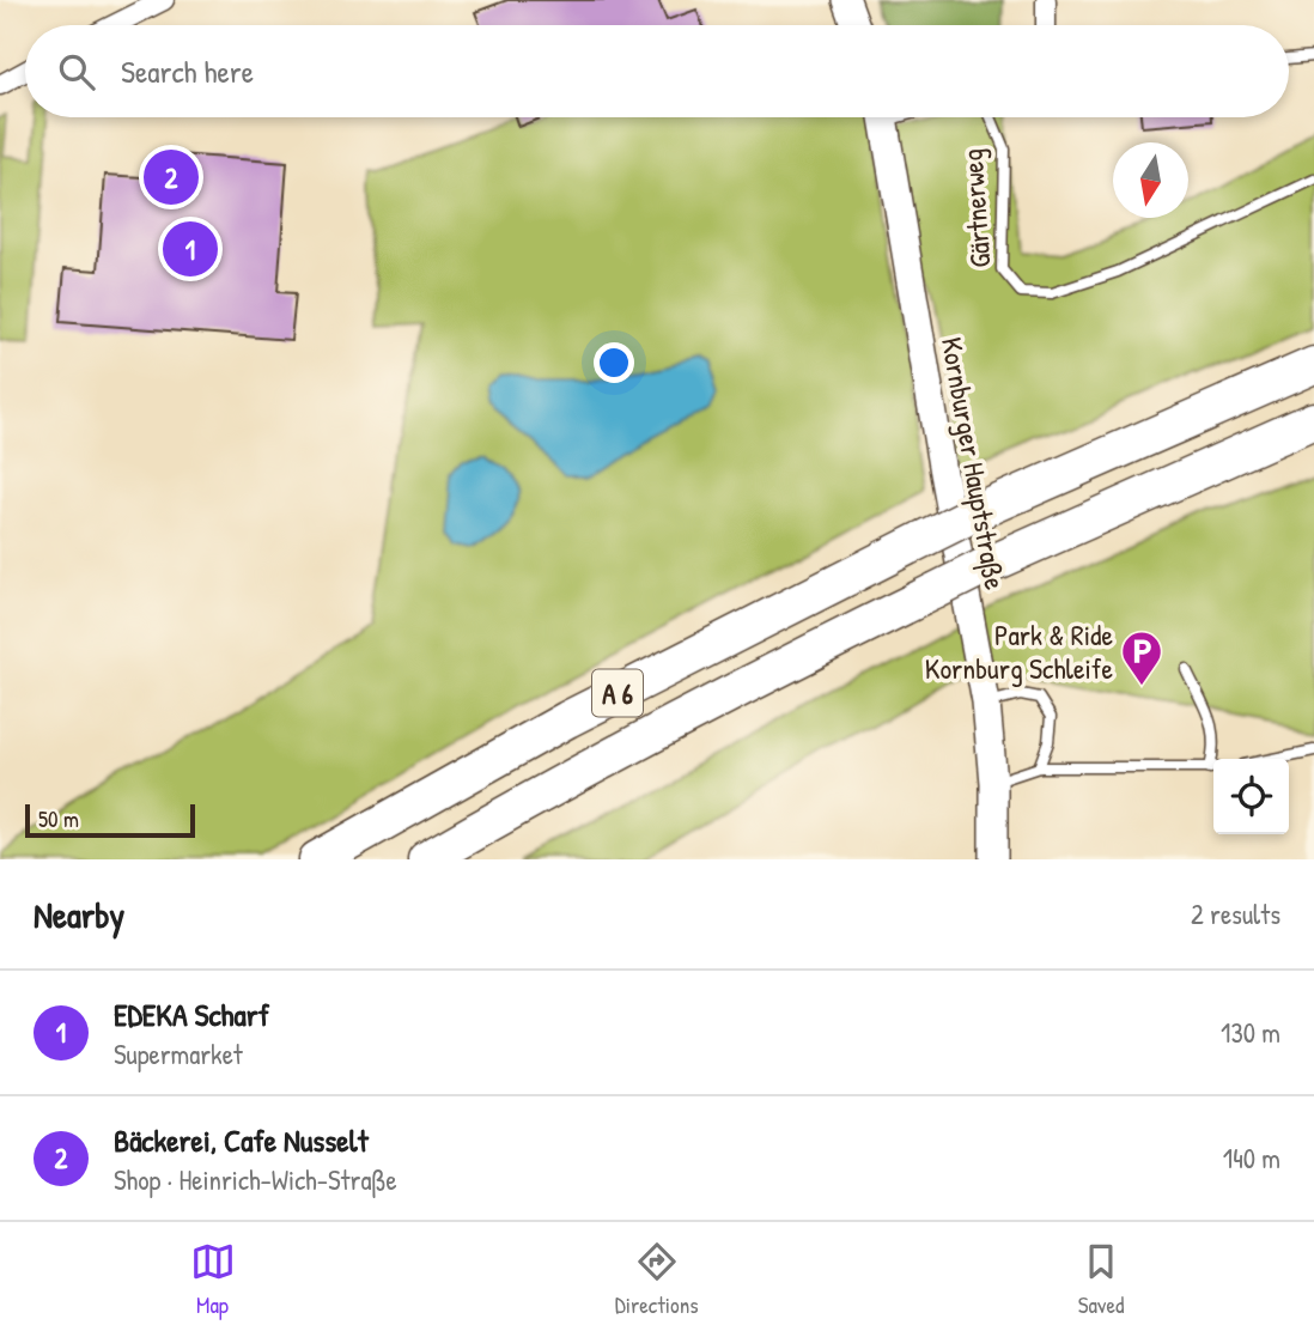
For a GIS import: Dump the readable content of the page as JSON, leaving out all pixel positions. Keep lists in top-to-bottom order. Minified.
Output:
{"streets":{"highway":["A 6"],"main road":["Kornburger Hauptstraße"],"lane":["Gärtnerweg"]},"places":{"parking":["Park & Ride Kornburg Schleife"]},"scale_bar":"50 m","north":"bottom","page":{"search":"Search here","pins":["2","1"],"scale":"50 m","heading":["Nearby","2 results"],"list":[{"mark":"1","name":"EDEKA Scharf","note":"Supermarket","value":"130 m"},{"mark":"2","name":"Bäckerei, Cafe Nusselt","note":"Shop · Heinrich-Wich-Straße","value":"140 m"}],"nav":["Map","Directions","Saved"]}}
